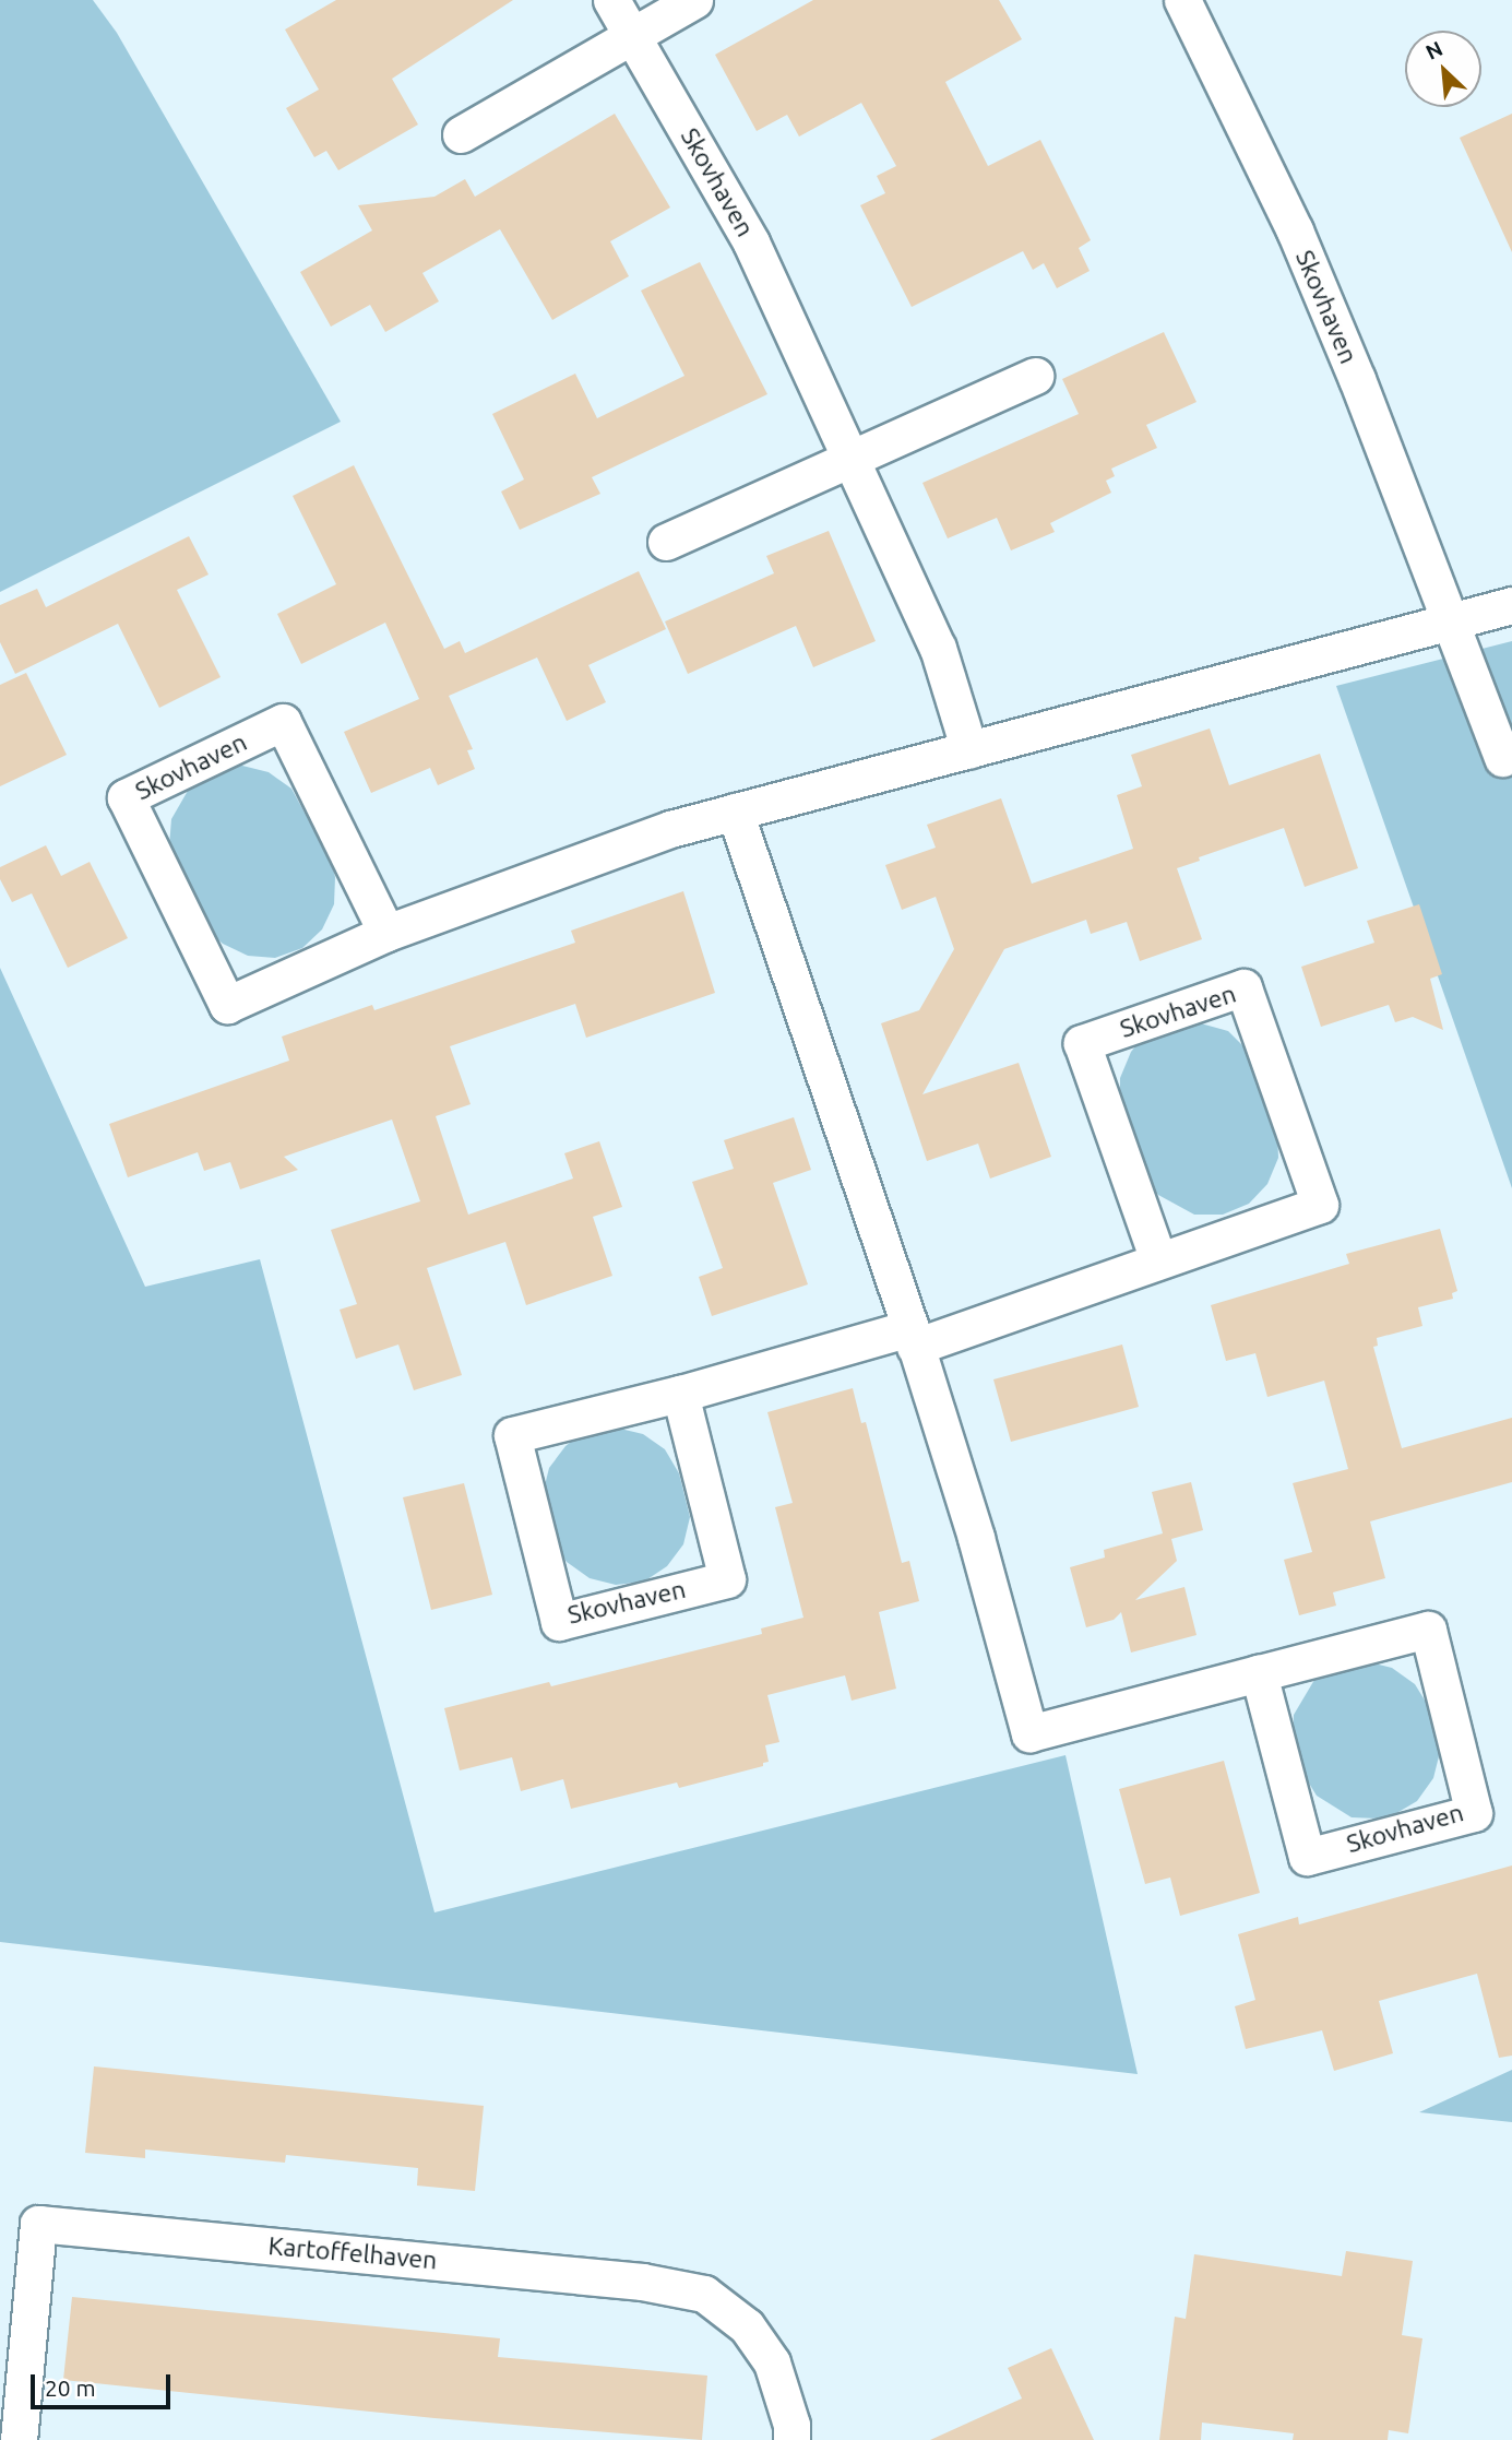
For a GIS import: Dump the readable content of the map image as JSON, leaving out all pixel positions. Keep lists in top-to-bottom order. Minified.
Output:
{"streets":{"street":["Skovhaven","Kartoffelhaven"]},"scale_bar":"20 m","north":"top left"}
